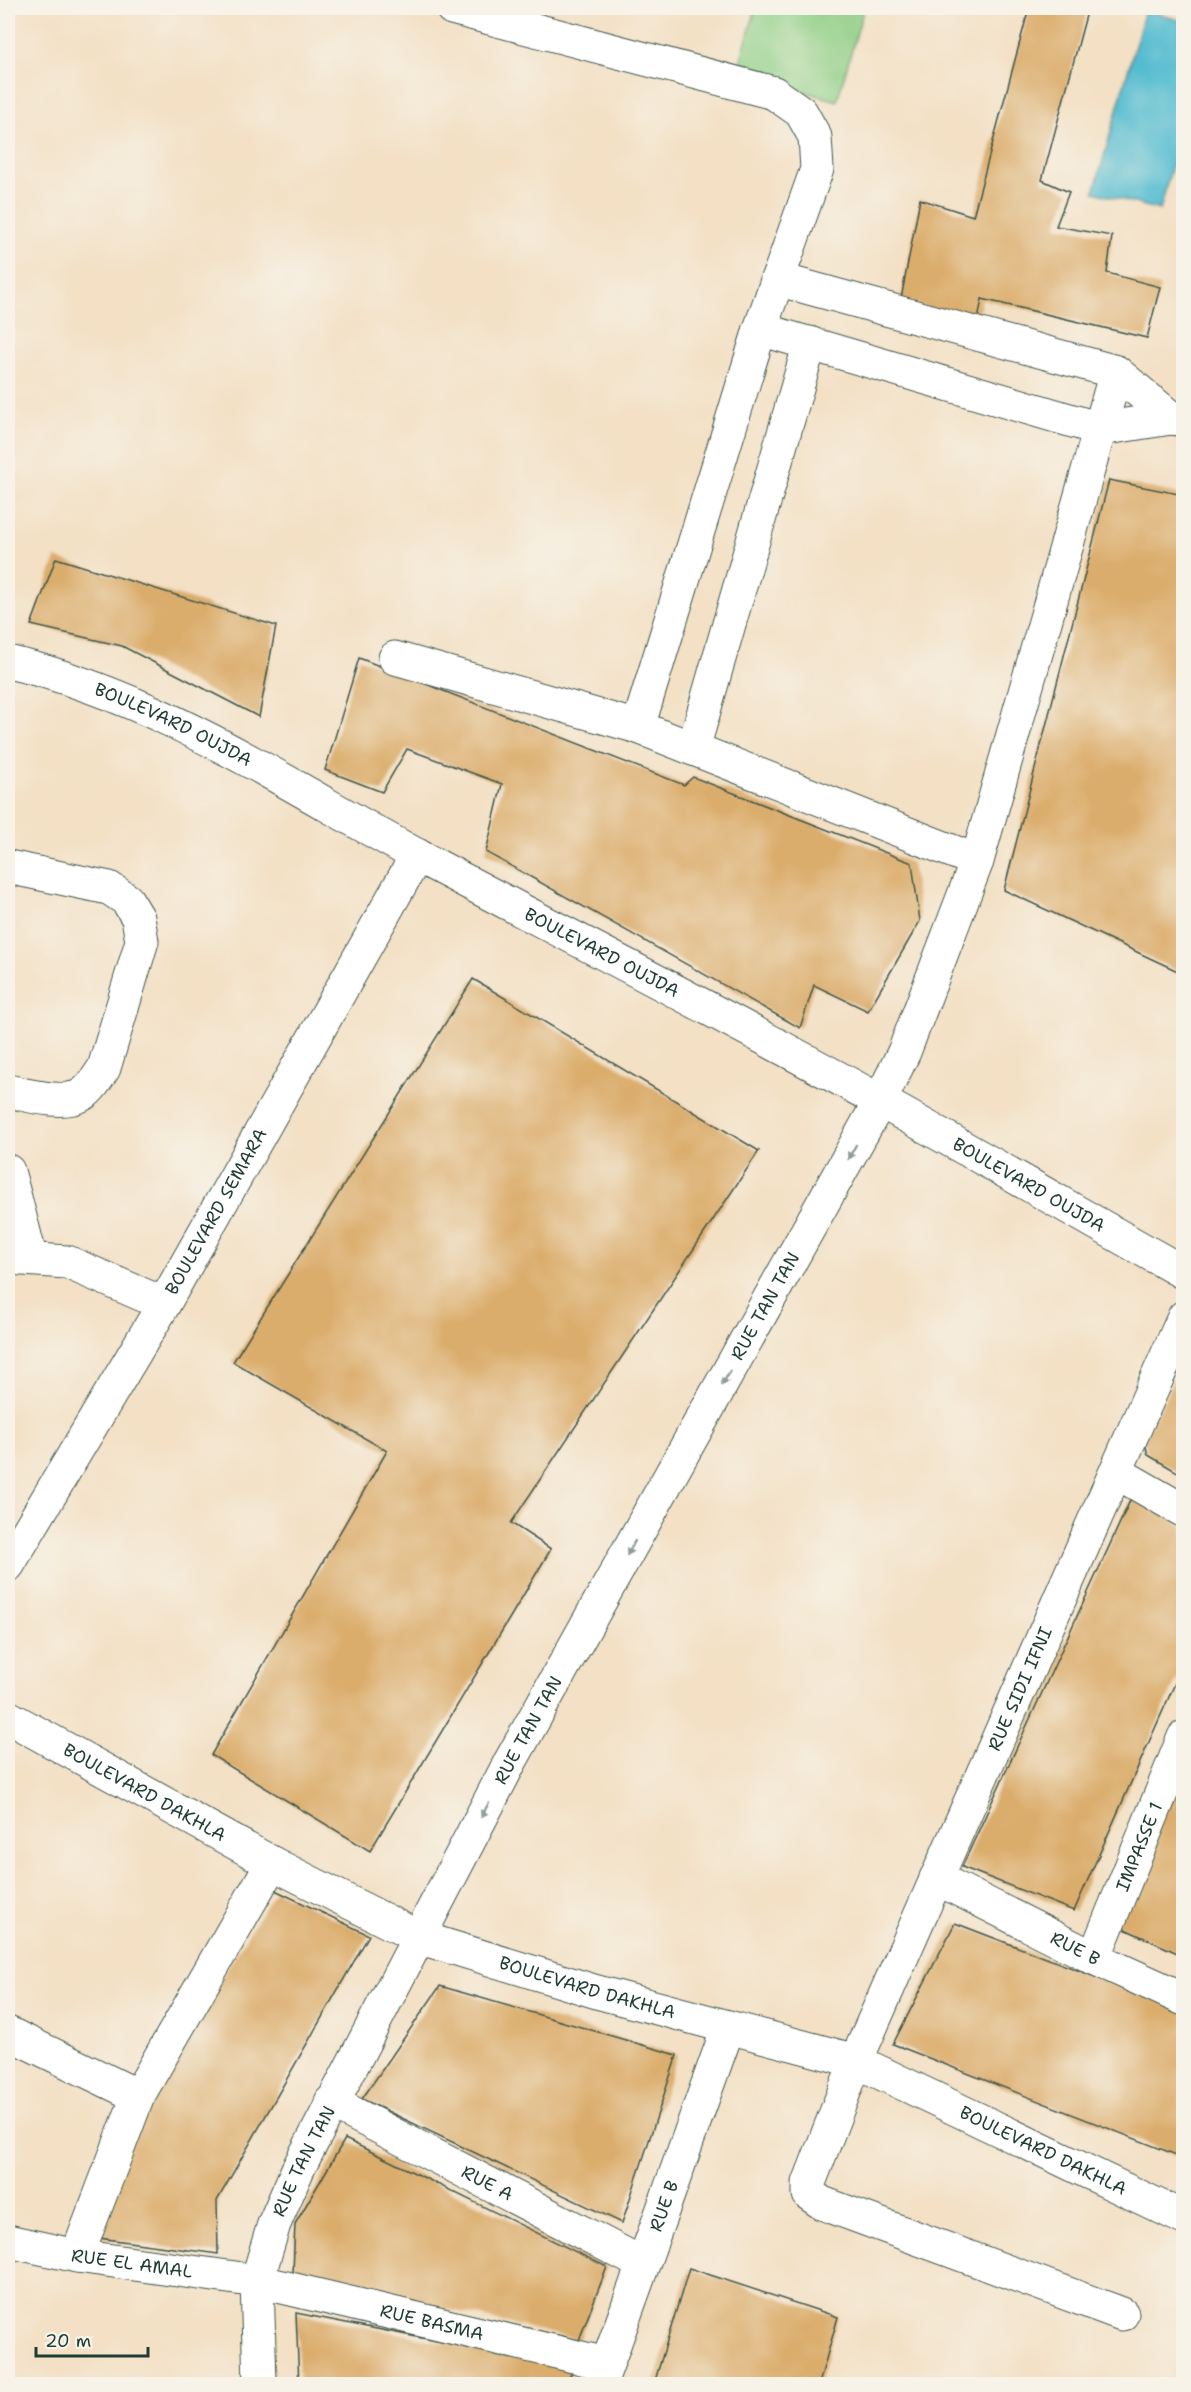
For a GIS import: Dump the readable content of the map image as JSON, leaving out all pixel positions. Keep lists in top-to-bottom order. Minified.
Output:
{"streets":{"street":["BOULEVARD OUJDA","BOULEVARD SEMARA","RUE TAN TAN","RUE SIDI IFNI","BOULEVARD DAKHLA","IMPASSE 1","RUE B","RUE A","RUE EL AMAL","RUE BASMA"]},"crossings":[["BOULEVARD OUJDA","BOULEVARD SEMARA"],["BOULEVARD OUJDA","RUE TAN TAN"],["RUE TAN TAN","BOULEVARD DAKHLA"],["RUE TAN TAN","RUE A"],["RUE TAN TAN","RUE EL AMAL"],["RUE TAN TAN","RUE BASMA"],["RUE SIDI IFNI","BOULEVARD DAKHLA"],["RUE SIDI IFNI","RUE B"],["BOULEVARD DAKHLA","RUE B"],["IMPASSE 1","RUE B"],["RUE B","RUE A"],["RUE B","RUE BASMA"],["RUE EL AMAL","RUE BASMA"]],"one_way":["RUE TAN TAN"],"scale_bar":"20 m"}
